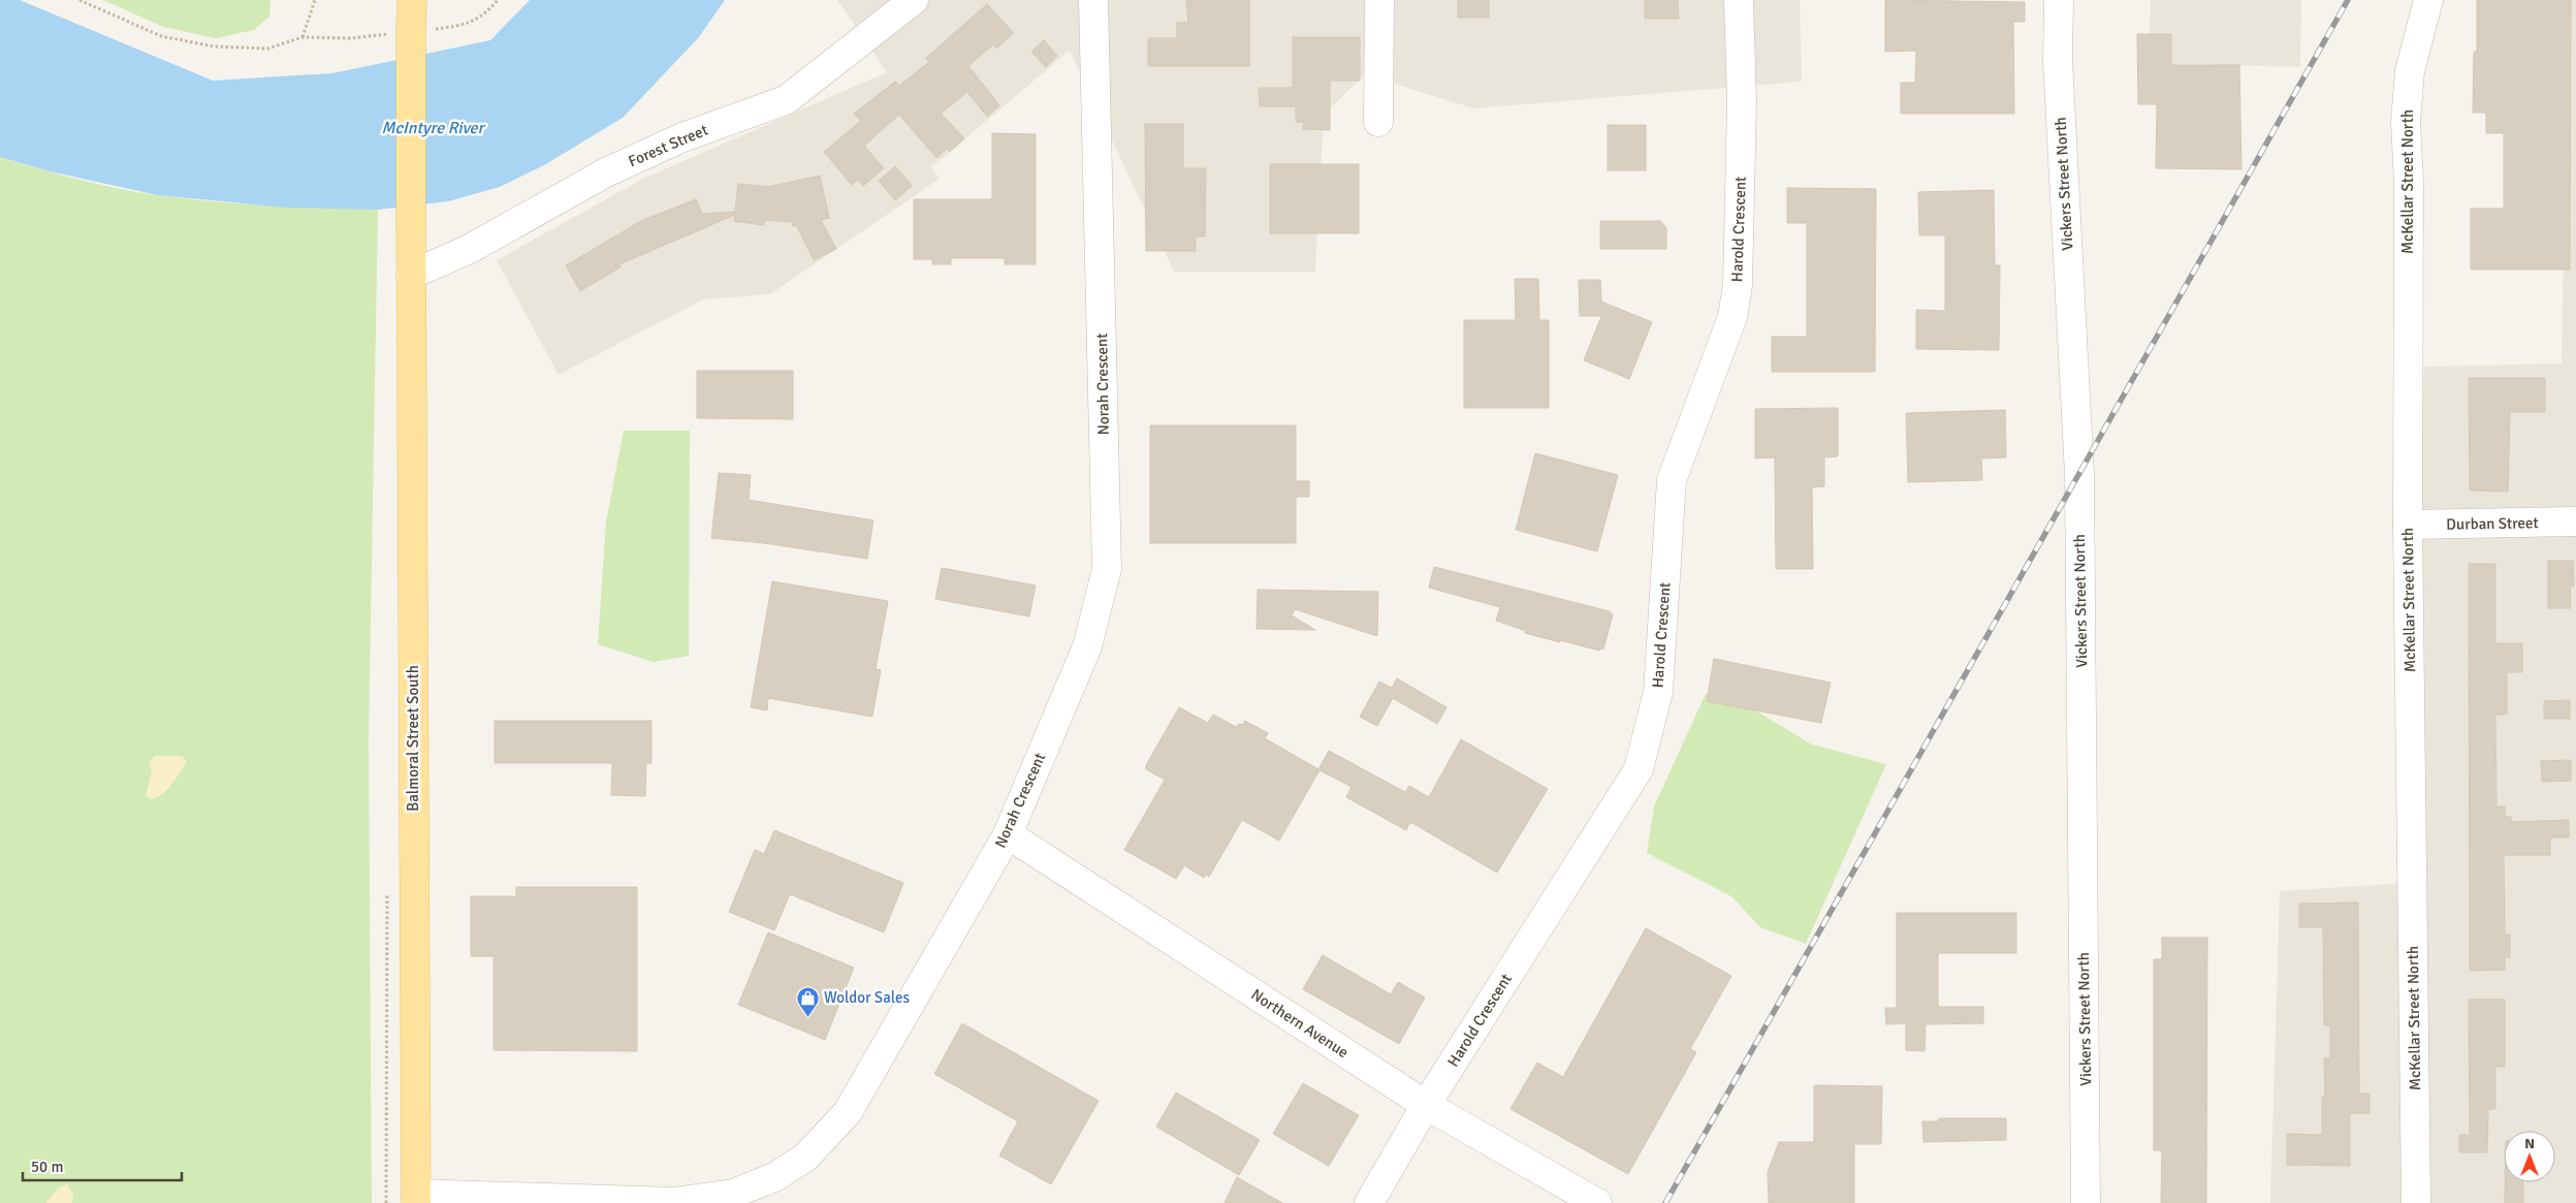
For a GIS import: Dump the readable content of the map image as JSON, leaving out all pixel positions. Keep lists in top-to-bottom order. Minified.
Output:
{"streets":{"main road":["Balmoral Street South"],"street":["Forest Street","McKellar Street North","Vickers Street North","Harold Crescent","Norah Crescent","Durban Street","Northern Avenue"]},"crossings":[["Forest Street","Balmoral Street South"],["McKellar Street North","Durban Street"],["Harold Crescent","Northern Avenue"],["Norah Crescent","Balmoral Street South"],["Norah Crescent","Northern Avenue"]],"water":["McIntyre River"],"places":{"shop":["Woldor Sales"]},"scale_bar":"50 m","north":"top"}
